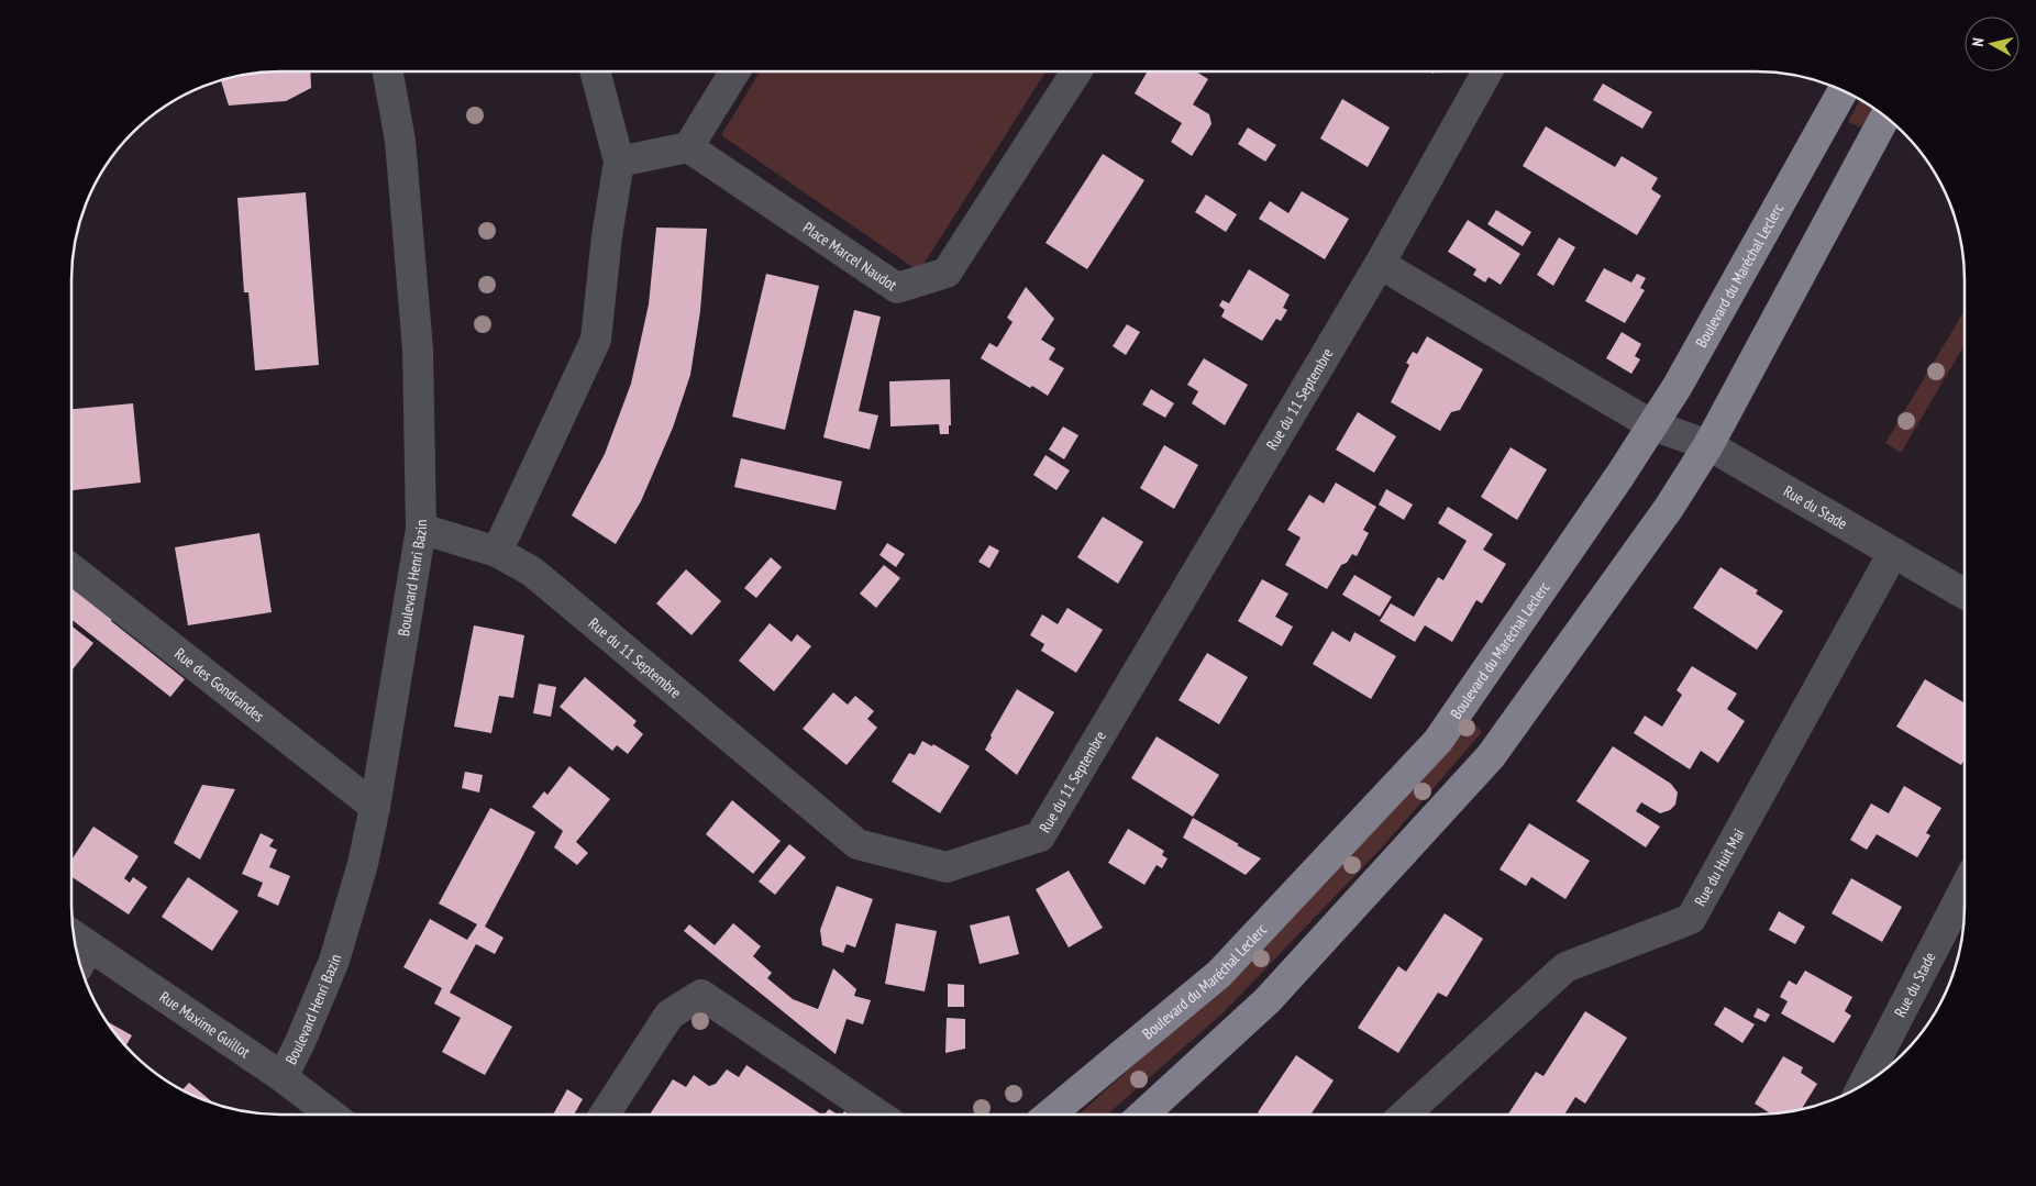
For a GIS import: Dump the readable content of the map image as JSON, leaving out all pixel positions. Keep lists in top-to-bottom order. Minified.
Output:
{"streets":{"main road":["Boulevard du Maréchal Leclerc"],"street":["Place Marcel Naudot","Rue du 11 Septembre","Rue du Stade","Boulevard Henri Bazin","Rue des Gondrandes","Rue du Huit Mai","Rue Maxime Guillot"]},"crossings":[["Boulevard du Maréchal Leclerc","Rue du Stade"],["Rue du 11 Septembre","Boulevard Henri Bazin"],["Rue du Stade","Rue du Huit Mai"],["Boulevard Henri Bazin","Rue des Gondrandes"],["Boulevard Henri Bazin","Rue Maxime Guillot"]],"north":"left"}
